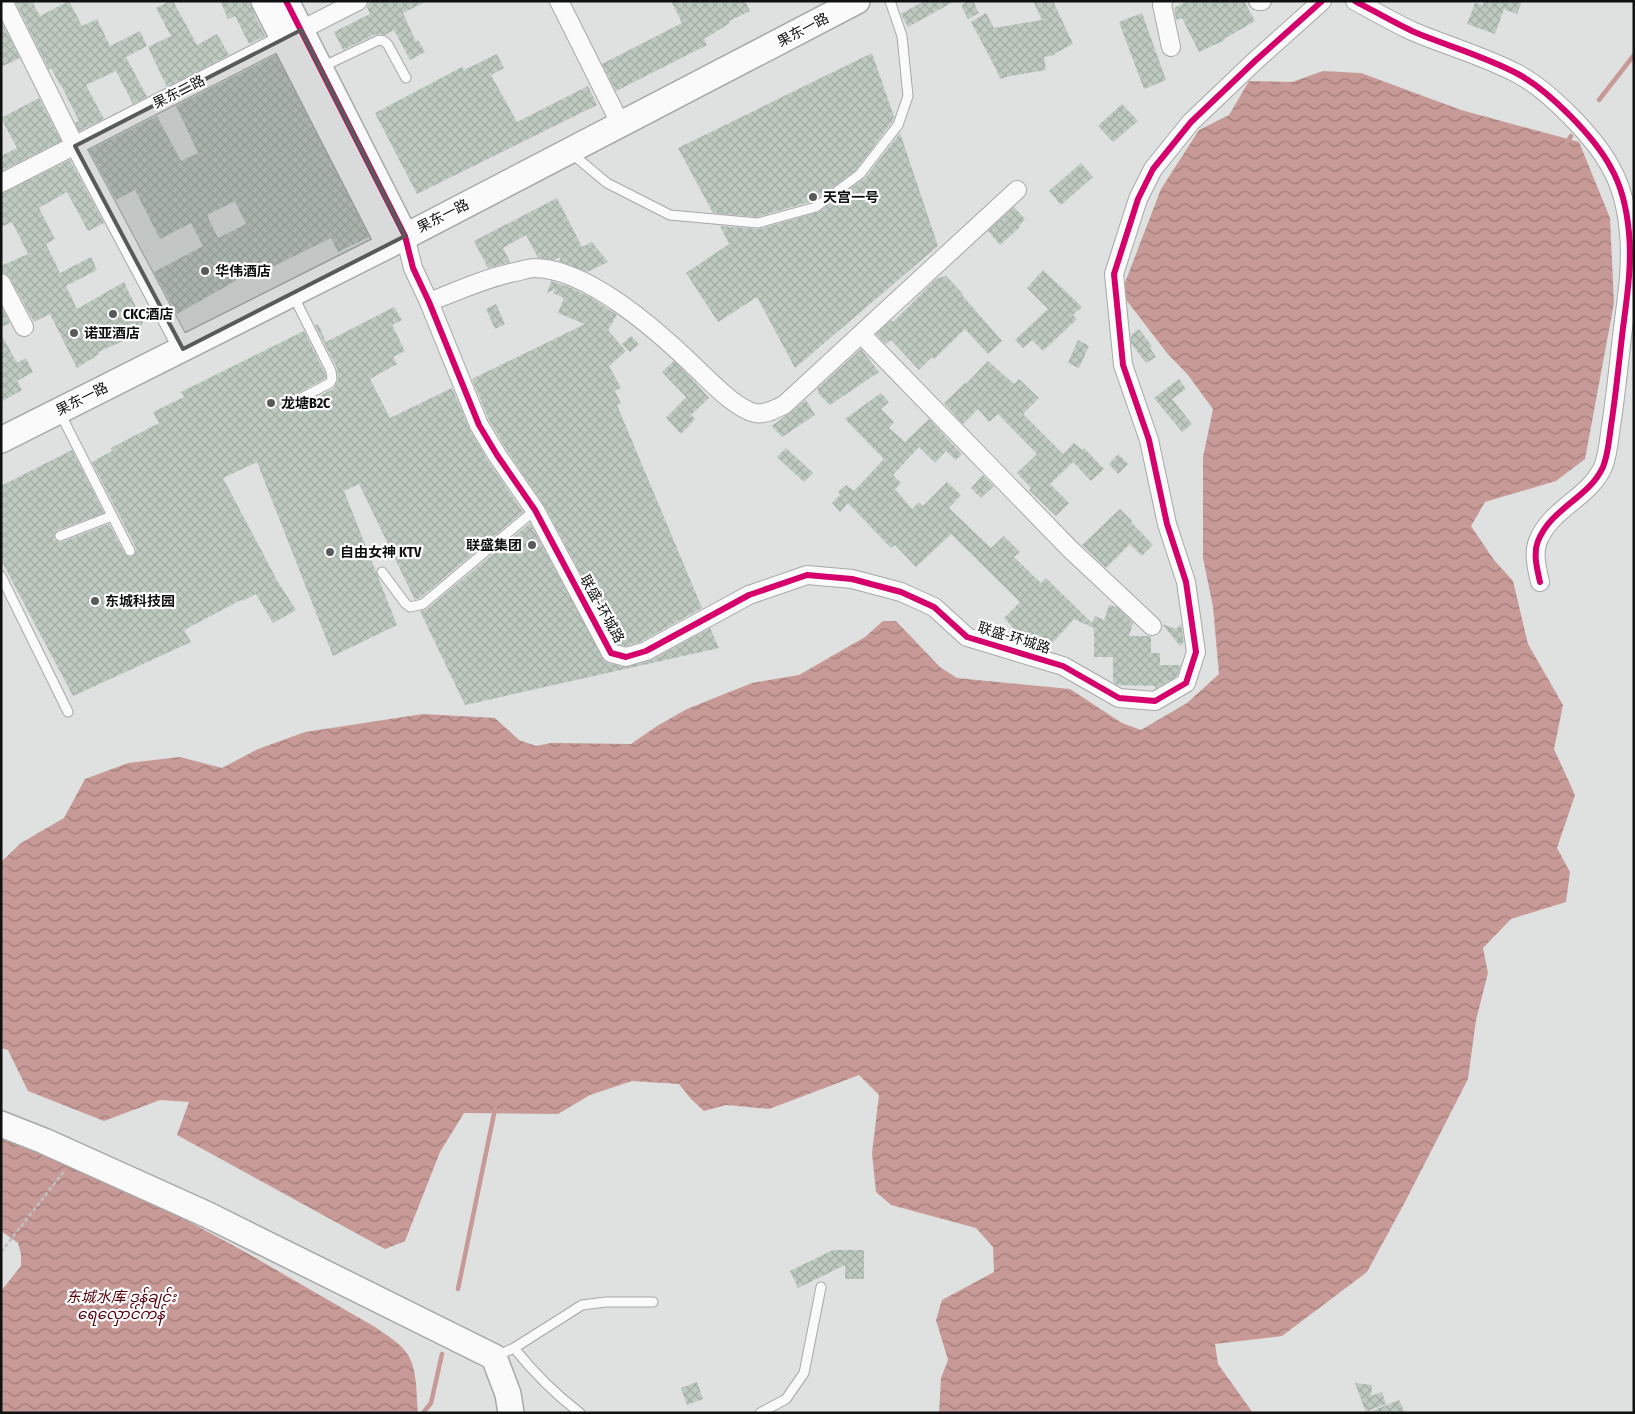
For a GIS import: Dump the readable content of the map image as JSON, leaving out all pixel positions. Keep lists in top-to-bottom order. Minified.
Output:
{"streets":{"street":["果东一路","果东二路","联盛-环城路"]},"crossings":[["果东一路","联盛-环城路"]],"water":["东城水库 ဒွန်ချင်း ရေလှောင်ကန်"],"places":["天宫一号","华伟酒店","CKC酒店","诺亚酒店","龙塘B2C","联盛集团","自由女神 KTV","东城科技园"]}
